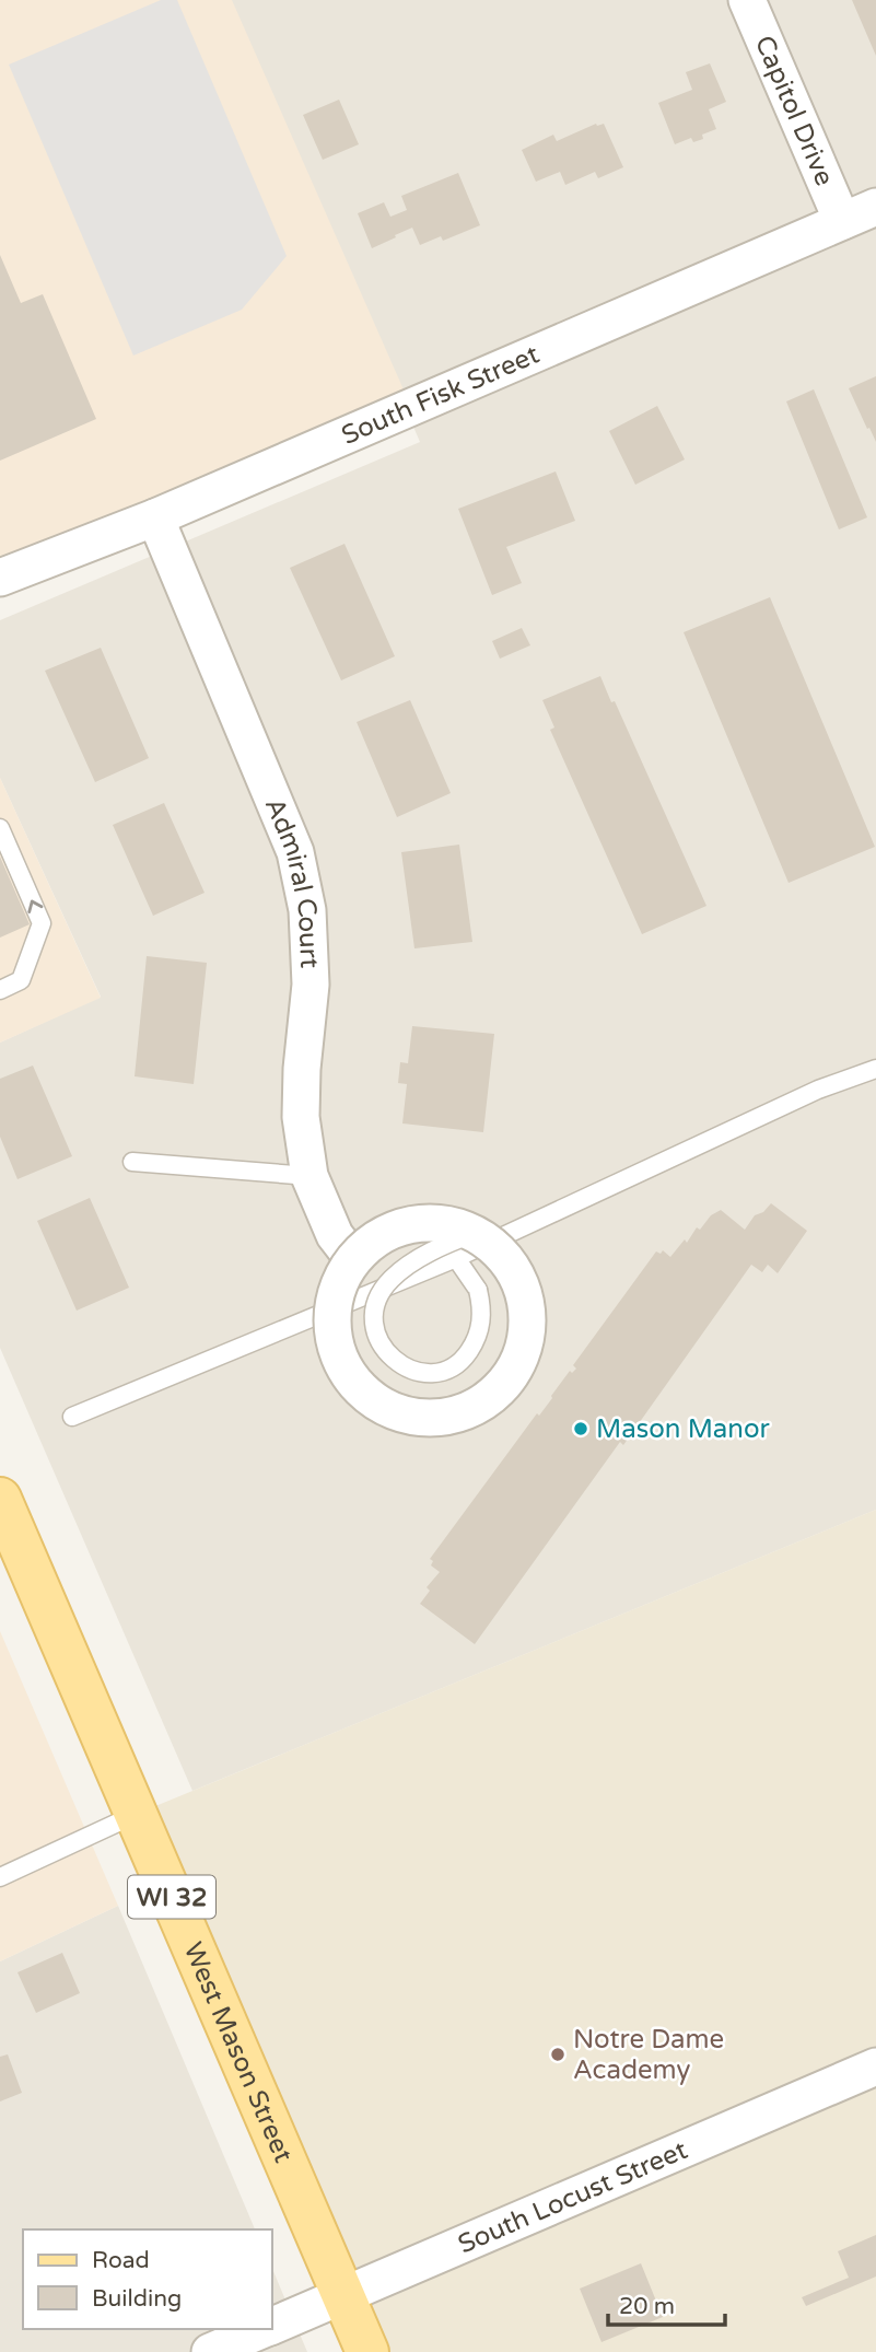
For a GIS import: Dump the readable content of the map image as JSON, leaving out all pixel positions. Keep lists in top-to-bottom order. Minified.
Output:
{"streets":{"main road":["WI 32","West Mason Street"],"street":["Capitol Drive","South Fisk Street","Admiral Court","South Locust Street"]},"crossings":[["Capitol Drive","South Fisk Street"],["South Fisk Street","Admiral Court"],["West Mason Street","South Locust Street"]],"places":["Mason Manor","Notre Dame Academy"],"legend":["Road","Building"],"scale_bar":"20 m"}
